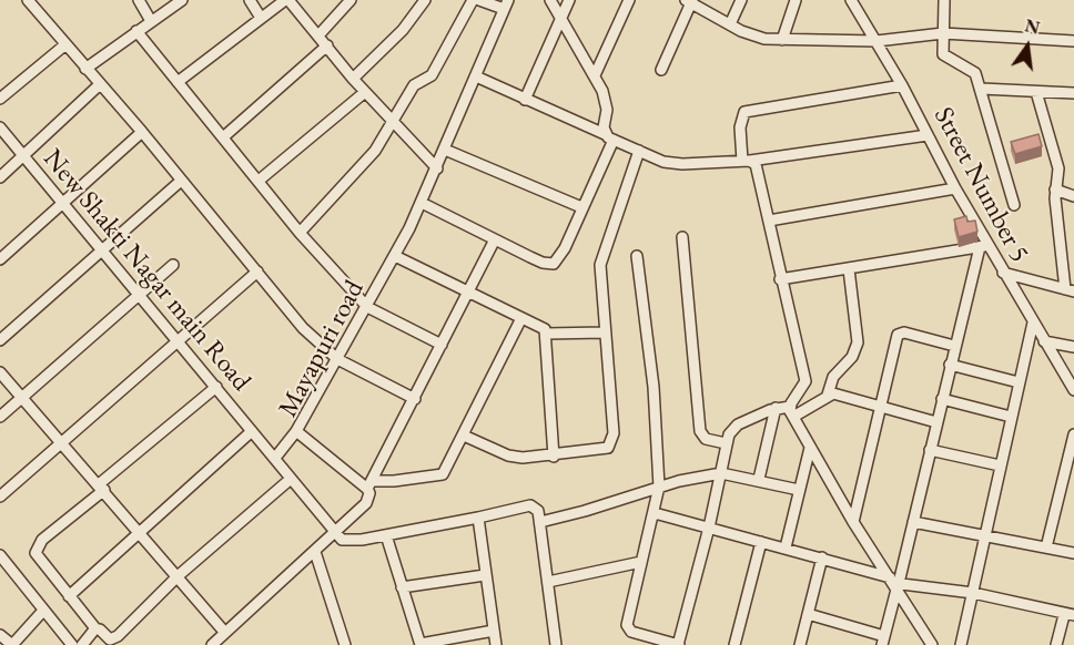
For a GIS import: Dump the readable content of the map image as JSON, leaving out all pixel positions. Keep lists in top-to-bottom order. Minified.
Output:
{"streets":{"street":["Street Number 5","New Shakti Nagar main Road","Mayapuri road"]},"north":"top"}
